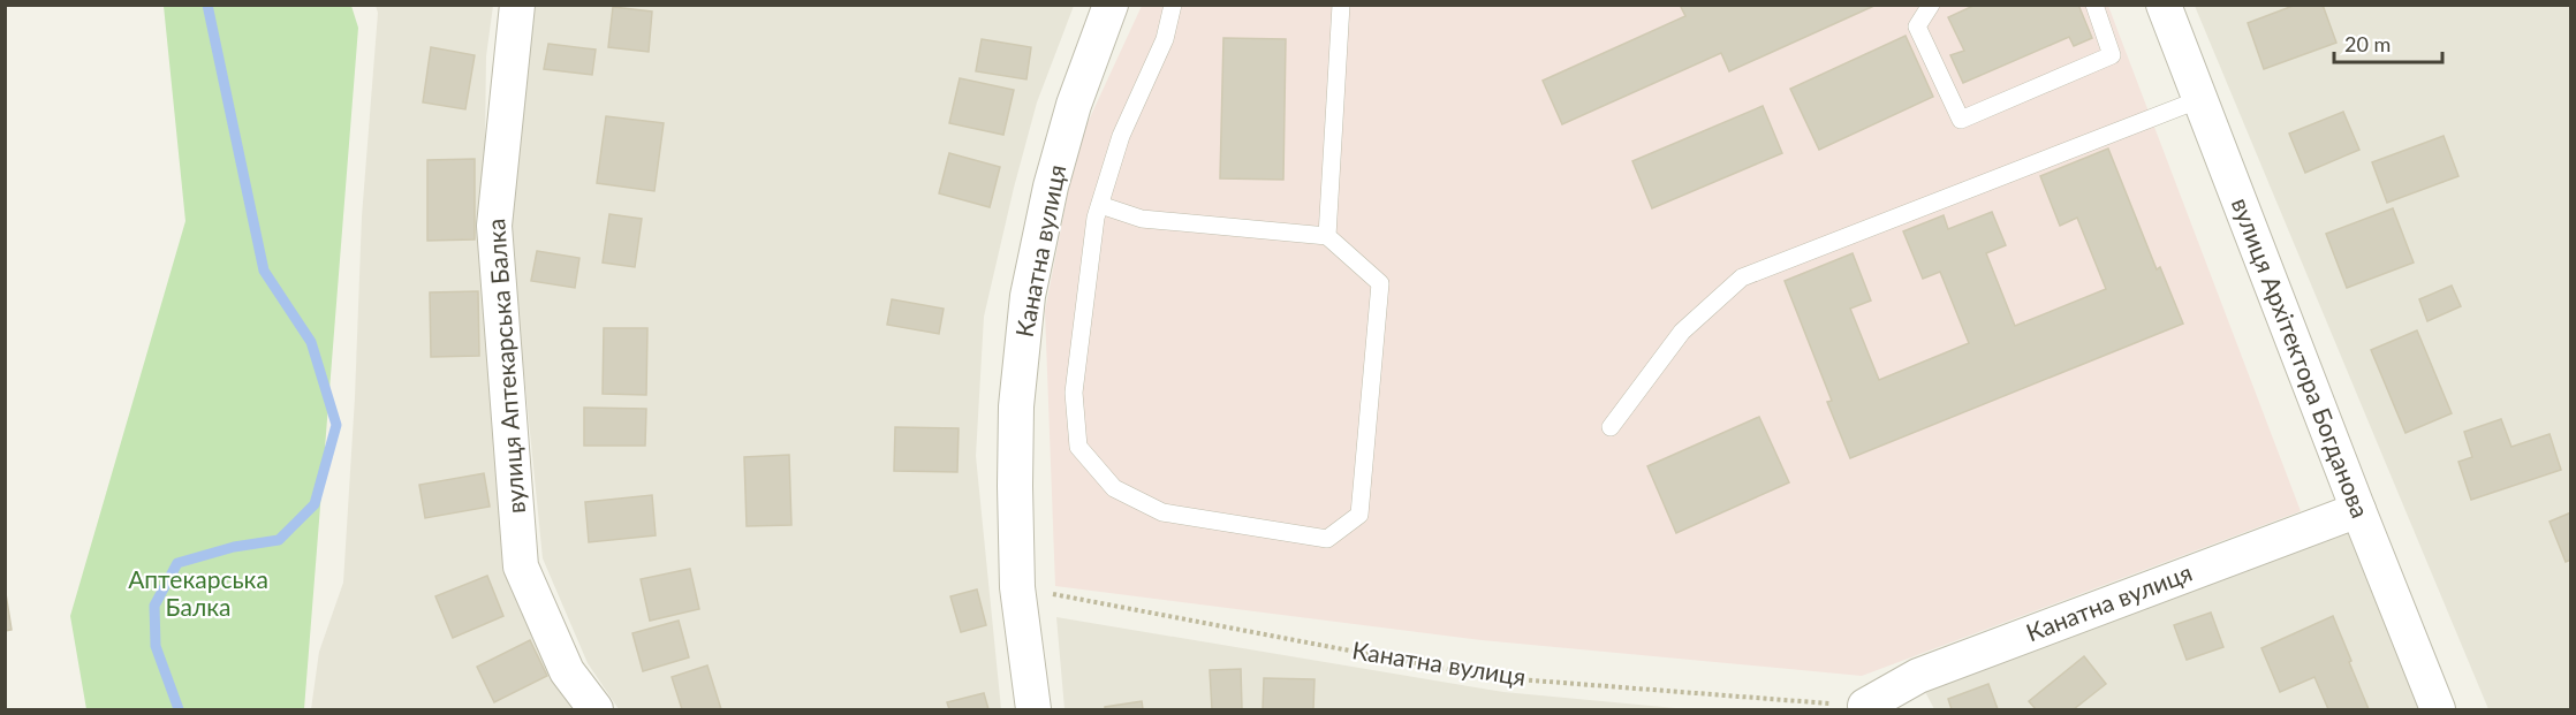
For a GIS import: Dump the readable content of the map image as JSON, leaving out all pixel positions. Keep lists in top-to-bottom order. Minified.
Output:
{"streets":{"street":["Канатна вулиця","вулиця Архітектора Богданова","вулиця Аптекарська Балка"]},"crossings":[["Канатна вулиця","вулиця Архітектора Богданова"]],"parks":["Аптекарська Балка"],"scale_bar":"20 m"}
